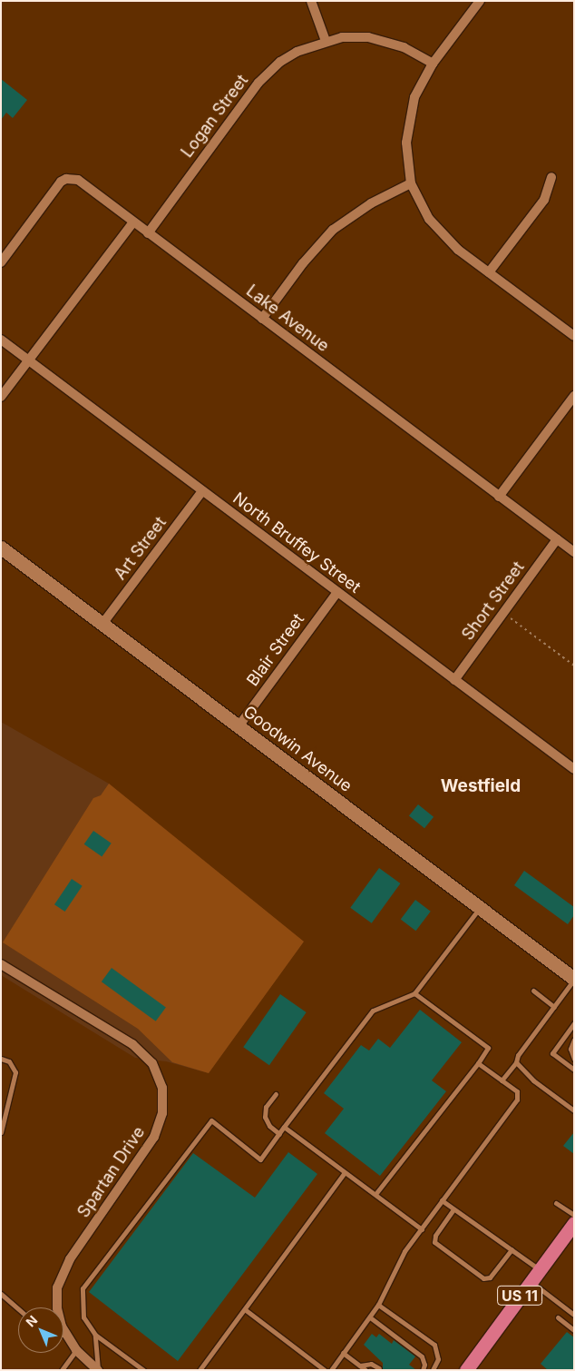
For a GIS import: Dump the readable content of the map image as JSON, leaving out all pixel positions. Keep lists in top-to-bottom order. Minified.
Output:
{"streets":{"main road":["US 11"],"street":["Logan Street","Lake Avenue","North Bruffey Street","Art Street","Short Street","Blair Street","Goodwin Avenue","Spartan Drive"]},"crossings":[["Logan Street","Lake Avenue"],["Lake Avenue","Short Street"],["North Bruffey Street","Art Street"],["North Bruffey Street","Short Street"],["North Bruffey Street","Blair Street"],["Art Street","Goodwin Avenue"],["Blair Street","Goodwin Avenue"]],"districts":["Westfield"],"north":"top left"}
